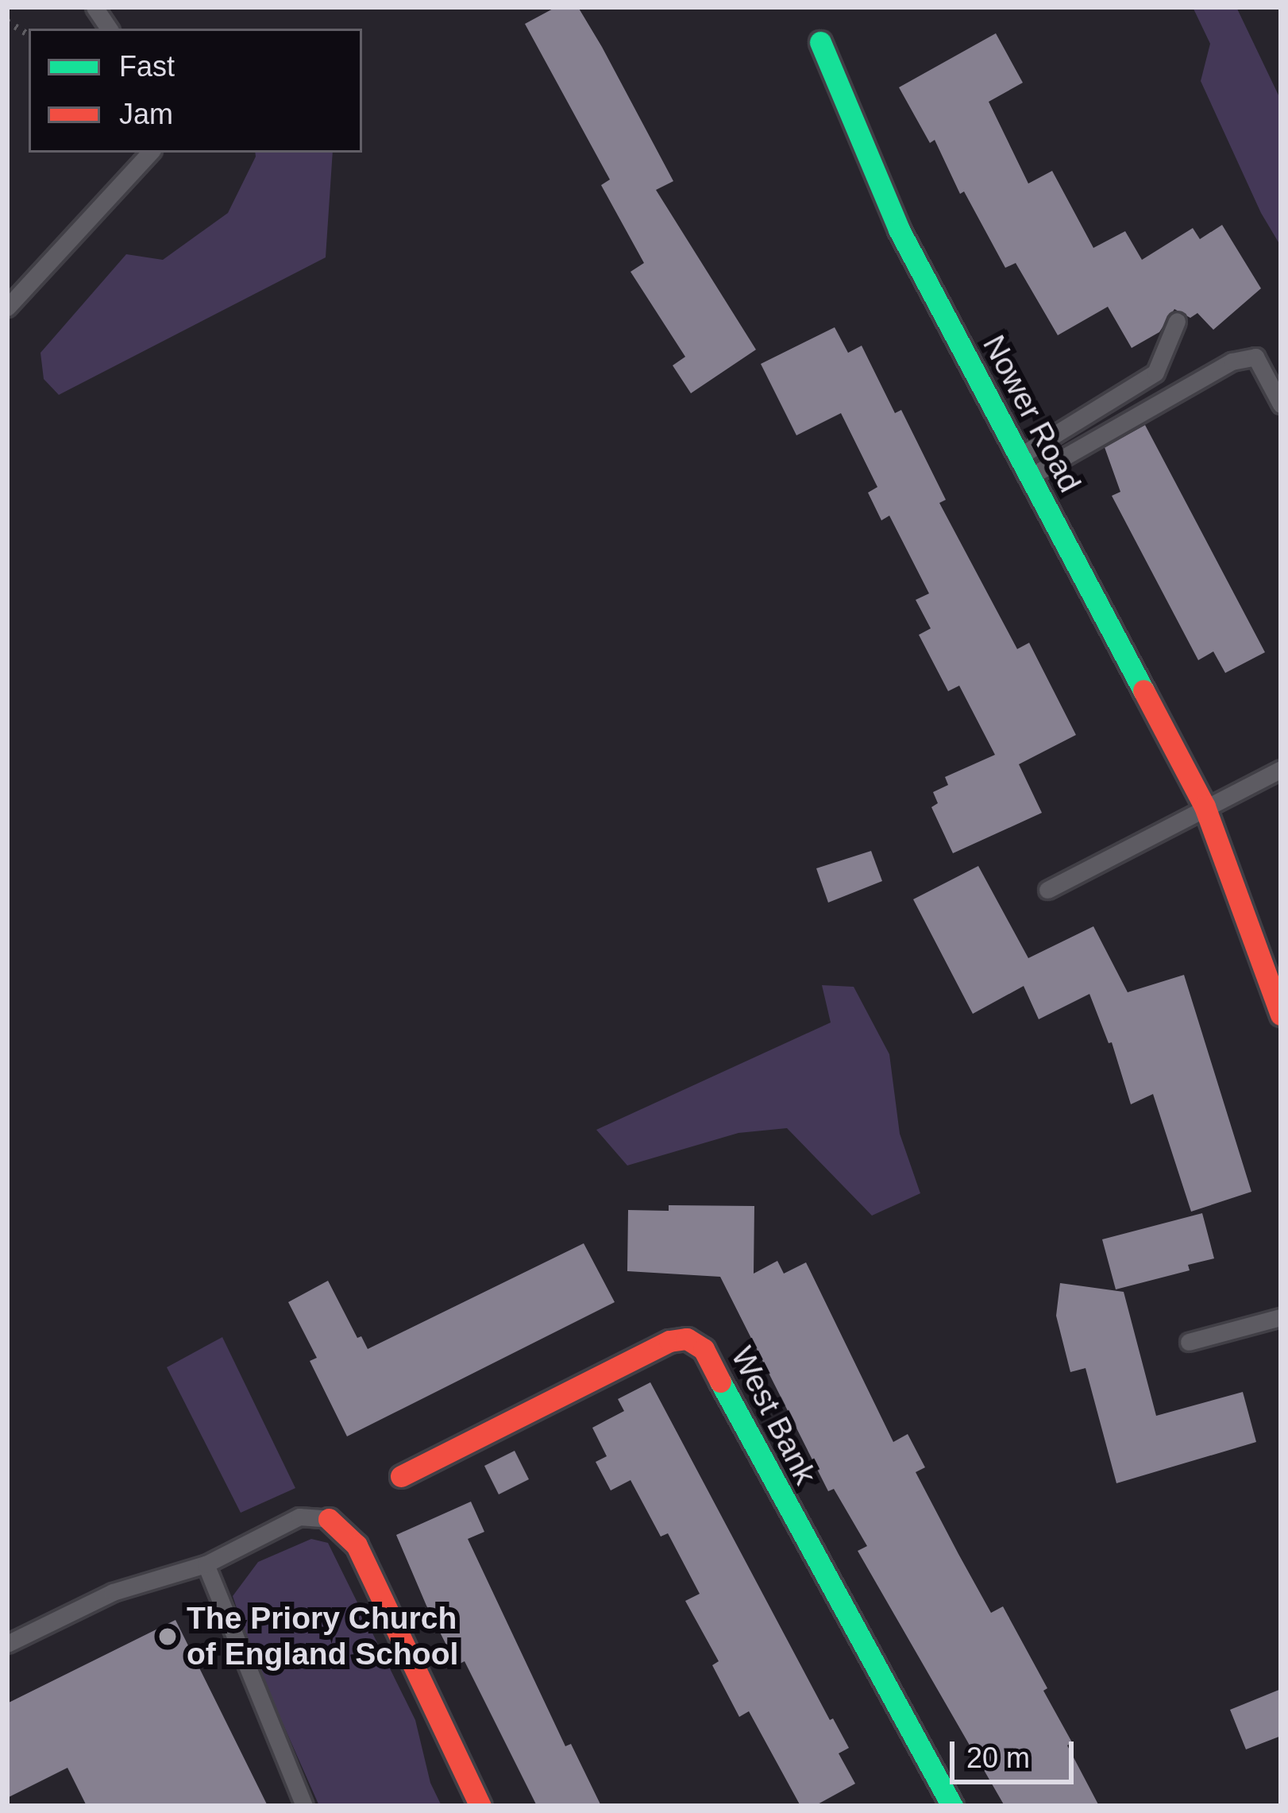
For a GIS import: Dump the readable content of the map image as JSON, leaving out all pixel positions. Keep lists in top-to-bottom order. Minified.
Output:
{"streets":{"street":["Nower Road","West Bank"]},"places":["The Priory Church of England School"],"legend":["Fast","Jam"],"scale_bar":"20 m"}
